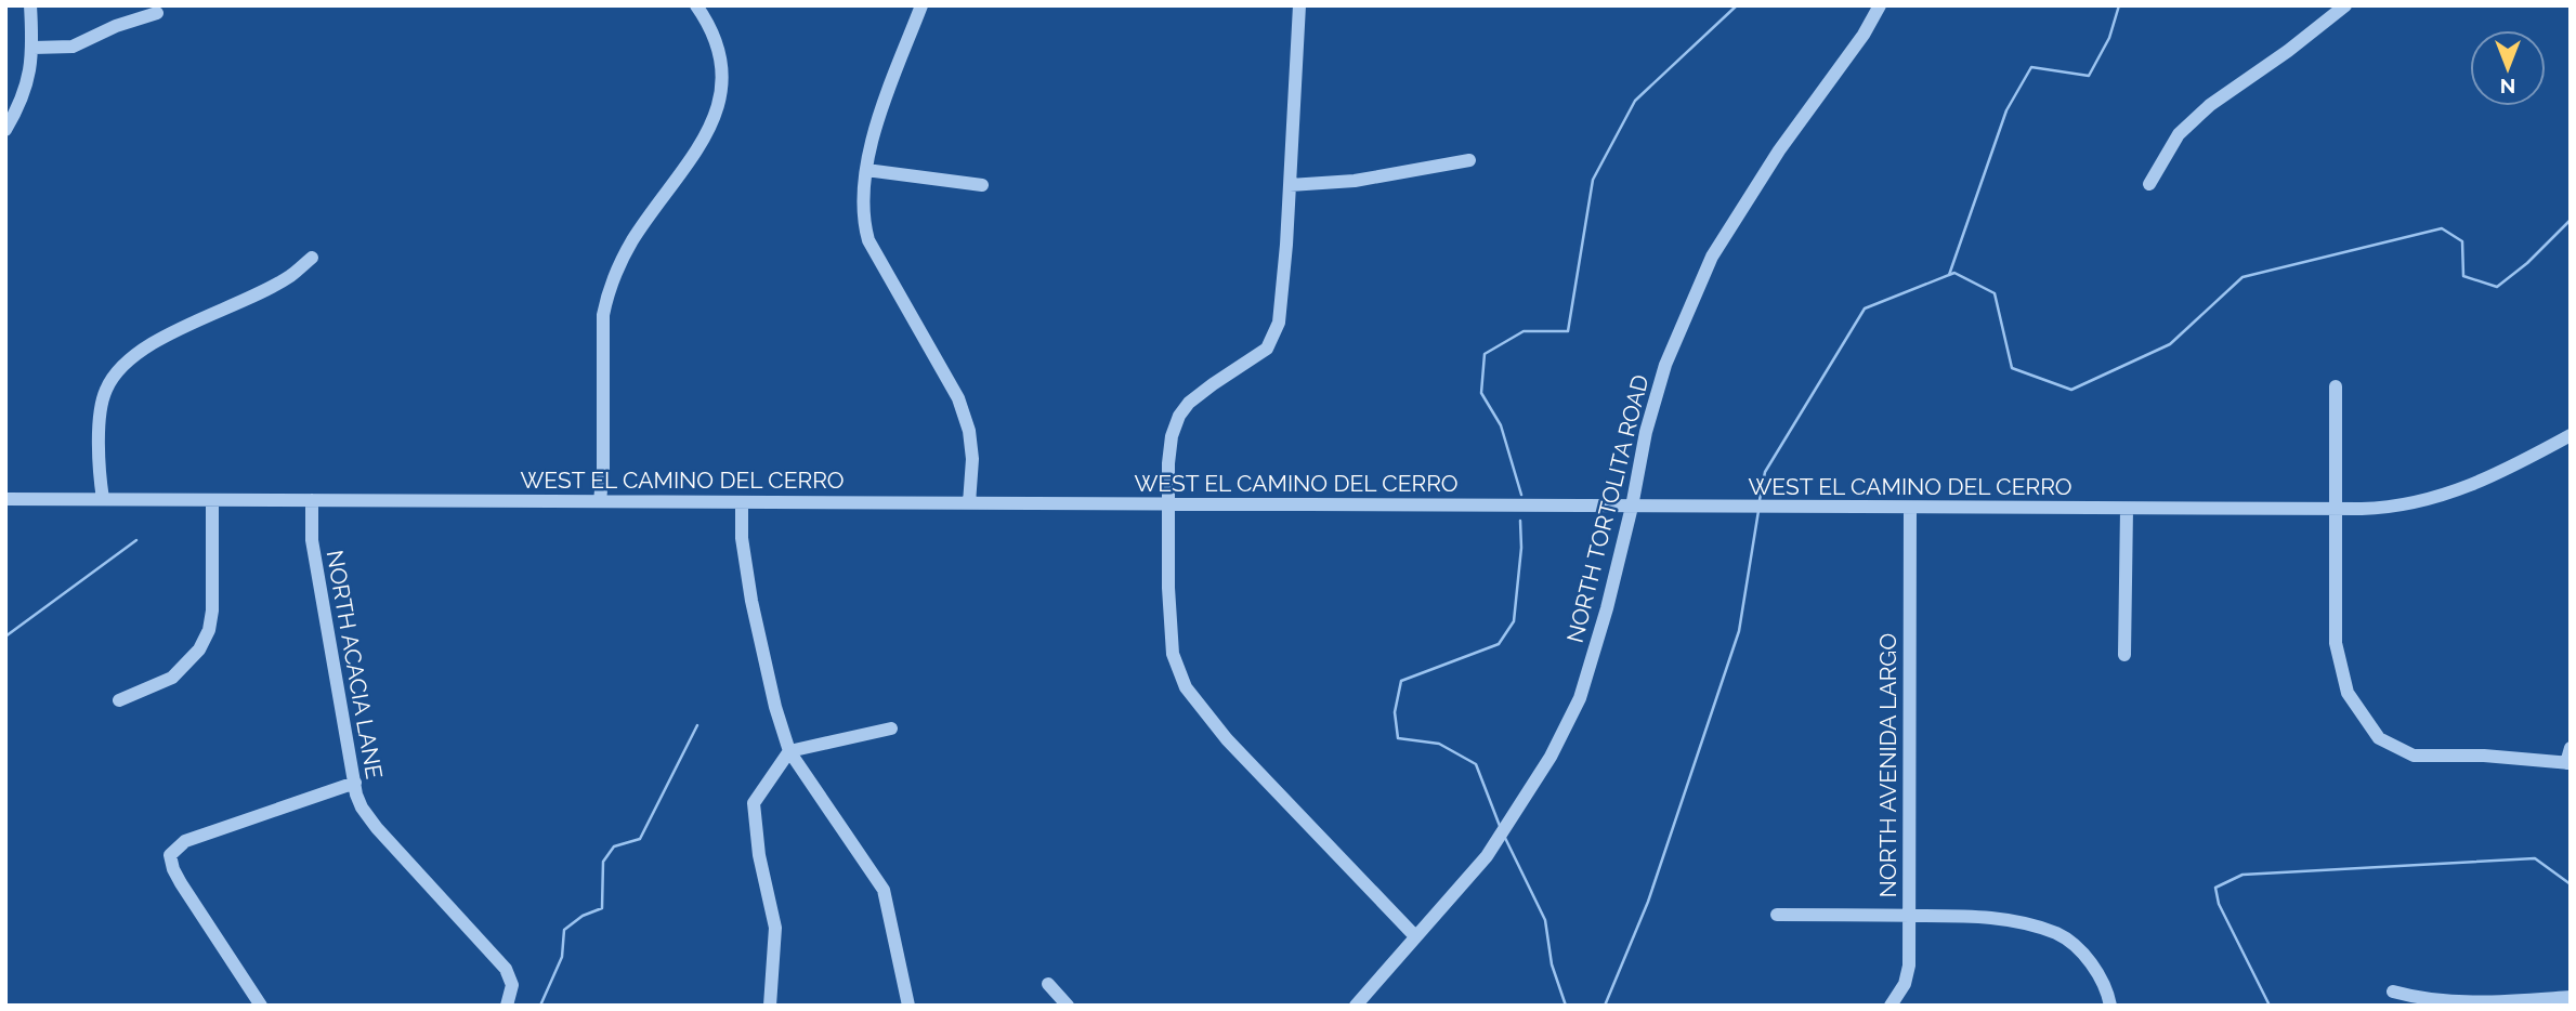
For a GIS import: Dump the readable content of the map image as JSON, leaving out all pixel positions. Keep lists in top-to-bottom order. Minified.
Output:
{"streets":{"street":["WEST EL CAMINO DEL CERRO","NORTH TORTOLITA ROAD","NORTH ACACIA LANE","NORTH AVENIDA LARGO"]},"crossings":[["WEST EL CAMINO DEL CERRO","NORTH TORTOLITA ROAD"],["WEST EL CAMINO DEL CERRO","NORTH ACACIA LANE"],["WEST EL CAMINO DEL CERRO","NORTH AVENIDA LARGO"]],"north":"bottom"}
